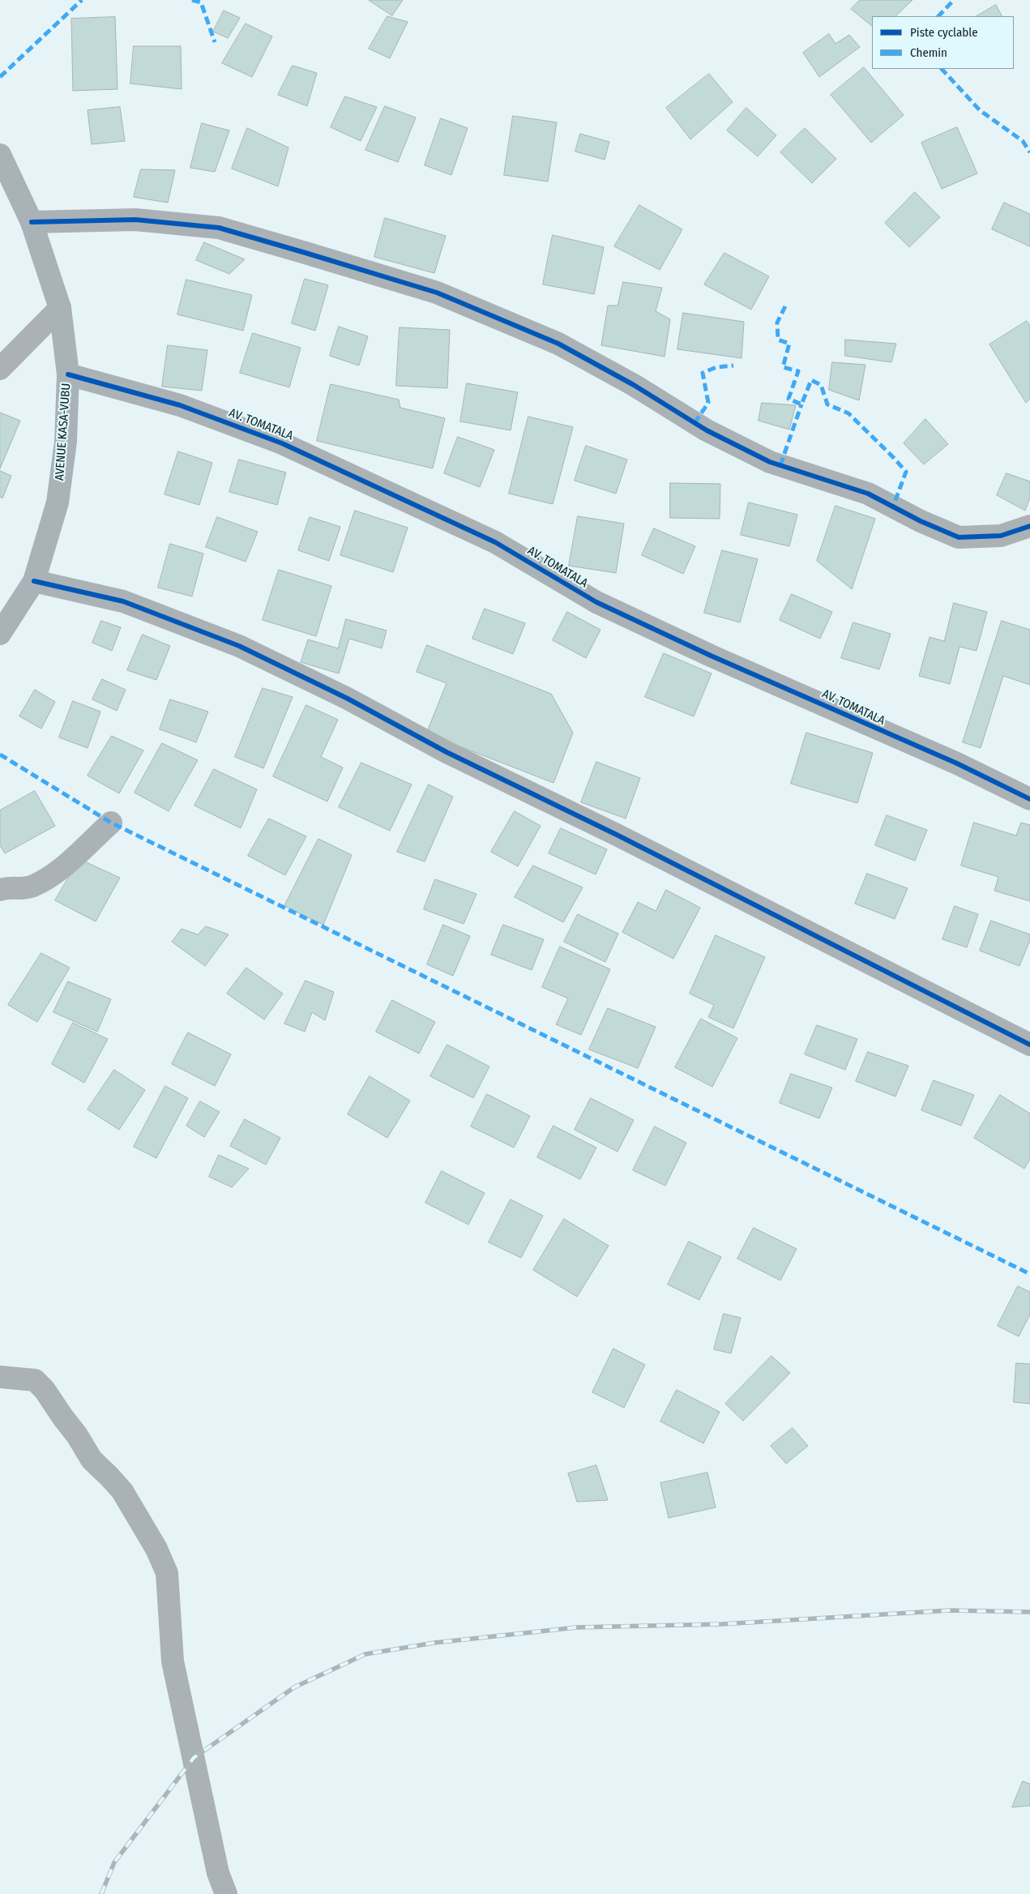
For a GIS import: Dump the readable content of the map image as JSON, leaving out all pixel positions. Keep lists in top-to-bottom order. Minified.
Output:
{"streets":{"highway":["AVENUE KASA-VUBU"],"street":["AV. TOMATALA"]},"crossings":[["AV. TOMATALA","AVENUE KASA-VUBU"]],"legend":["Piste cyclable","Chemin"]}
